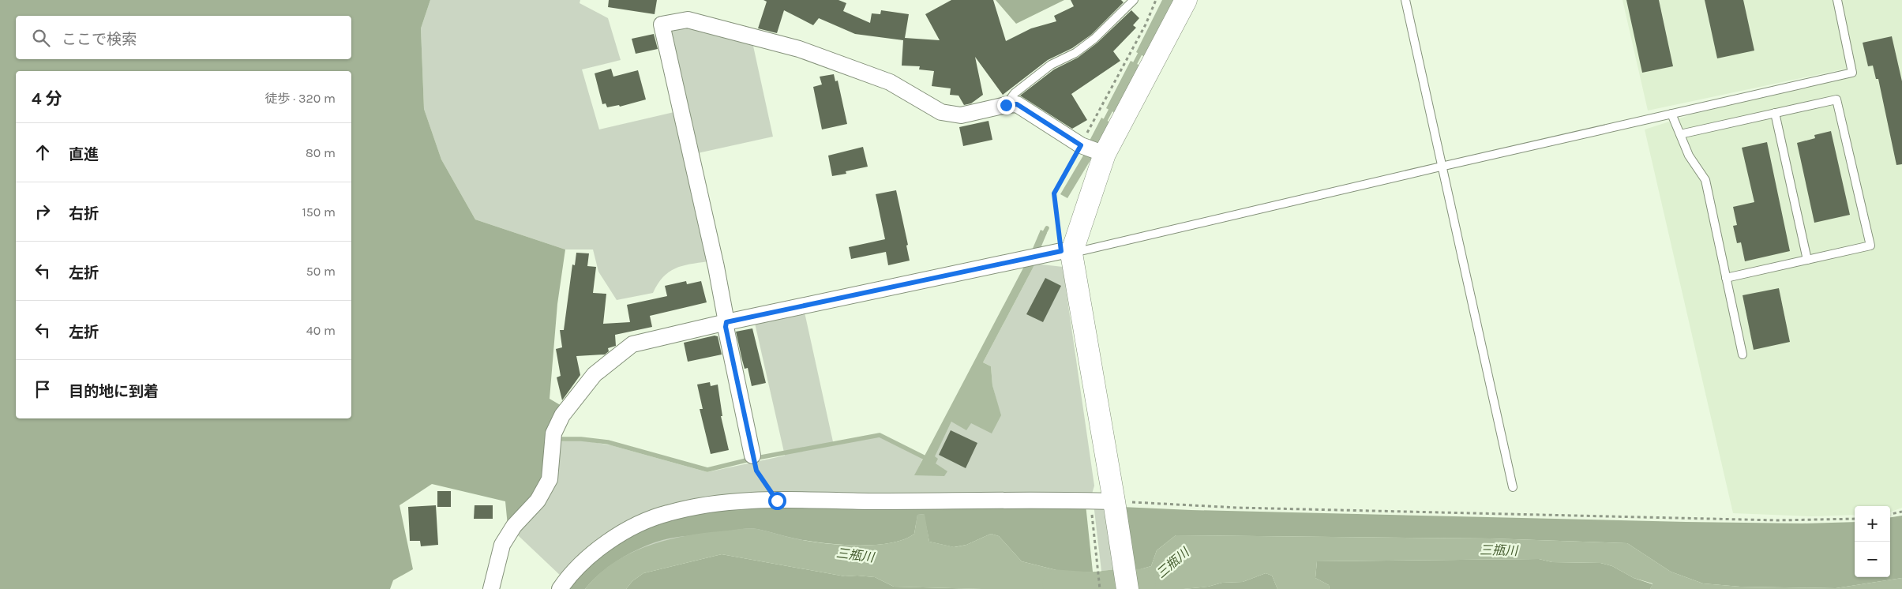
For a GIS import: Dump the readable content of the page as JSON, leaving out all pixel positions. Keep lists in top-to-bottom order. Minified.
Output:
{"water":["三瓶川"],"page":{"search":"ここで検索","heading":["4 分","徒歩 · 320 m"],"list":[["直進","80 m"],["右折","150 m"],["左折","50 m"],["左折","40 m"],"目的地に到着"],"map_buttons":["+","−"]}}
